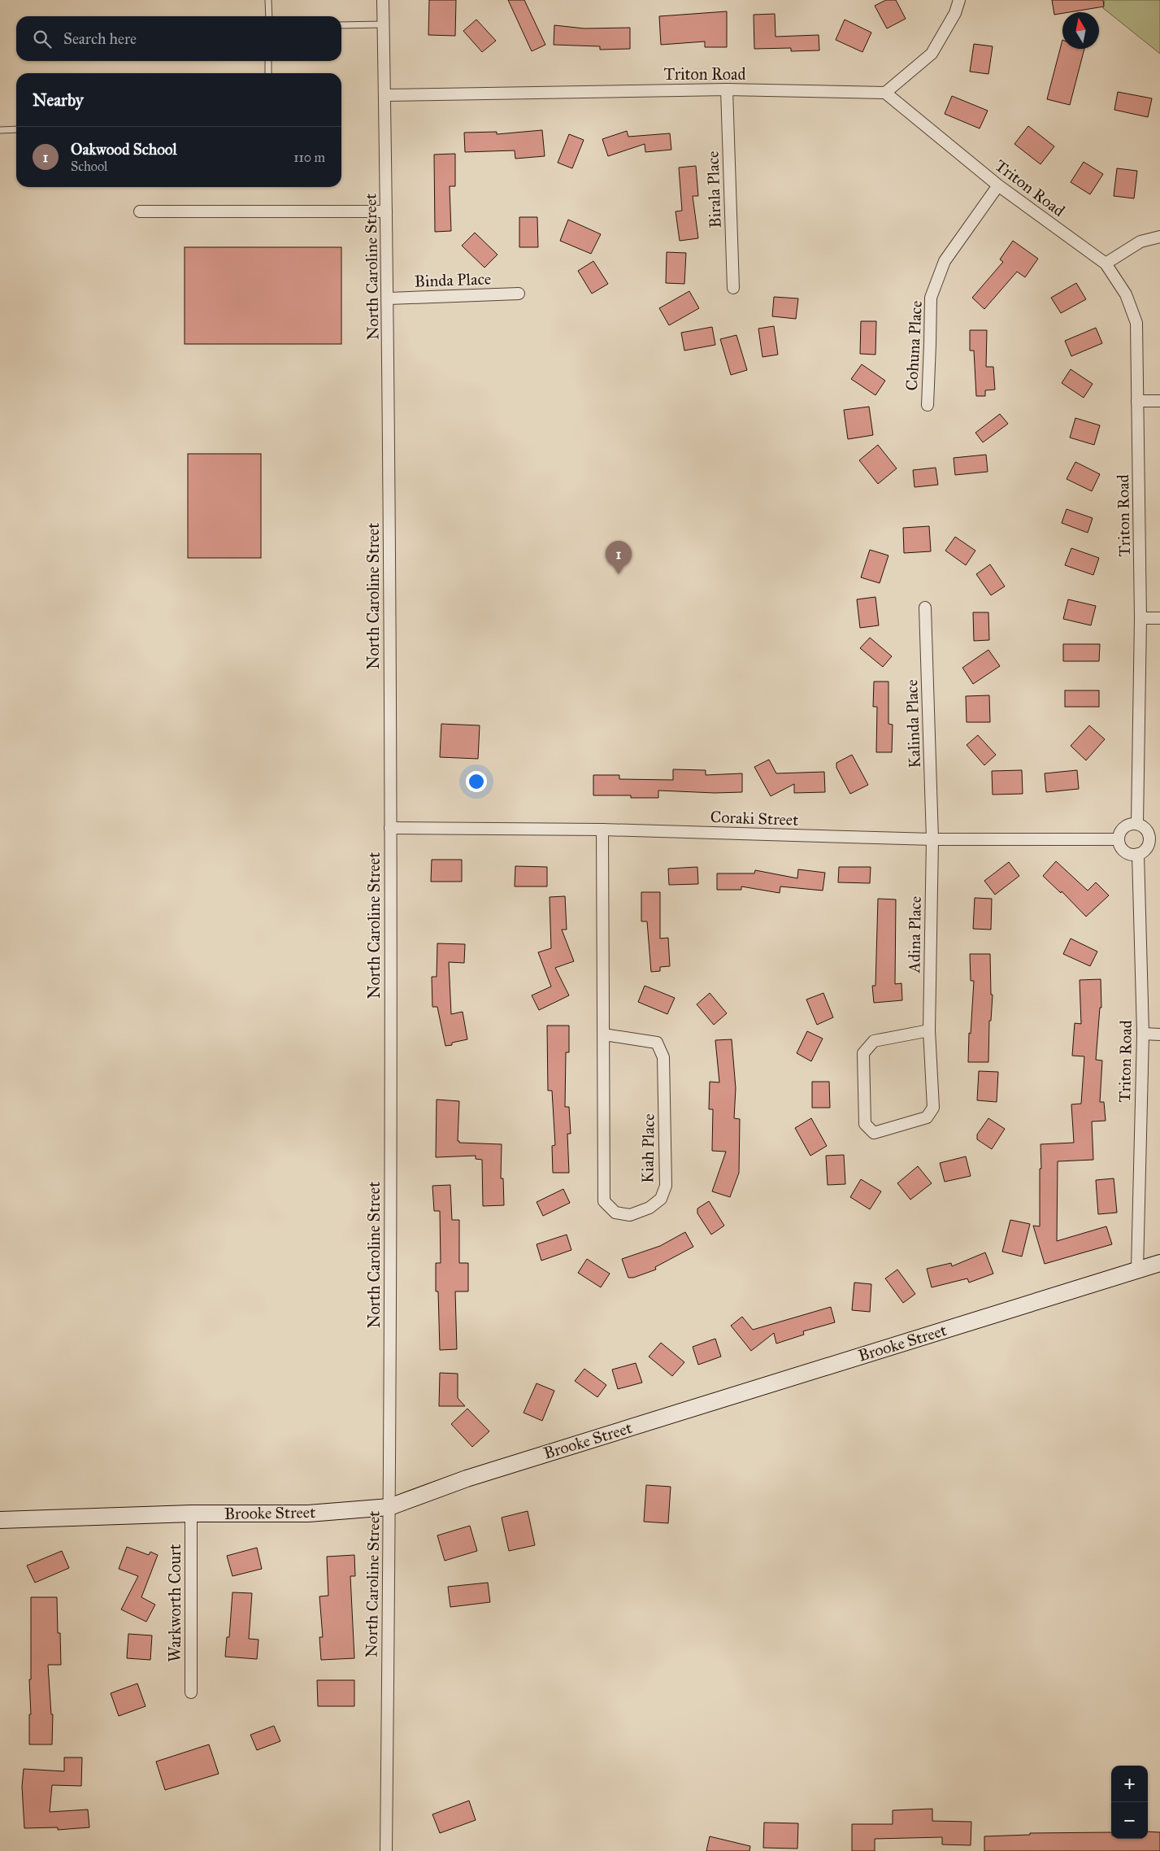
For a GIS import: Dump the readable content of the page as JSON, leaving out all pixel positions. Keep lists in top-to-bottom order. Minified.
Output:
{"streets":{"street":["Triton Road","Birala Place","North Caroline Street","Binda Place","Cohuna Place","Kalinda Place","Coraki Street","Adina Place","Kiah Place","Brooke Street","Warkworth Court"]},"crossings":[["Triton Road","Birala Place"],["Triton Road","North Caroline Street"],["Triton Road","Cohuna Place"],["Triton Road","Coraki Street"],["Triton Road","Brooke Street"],["North Caroline Street","Binda Place"],["North Caroline Street","Coraki Street"],["North Caroline Street","Brooke Street"],["Kalinda Place","Coraki Street"],["Kalinda Place","Adina Place"],["Coraki Street","Adina Place"],["Coraki Street","Kiah Place"],["Brooke Street","Warkworth Court"]],"north":"top","page":{"search":"Search here","heading":"Nearby","list":[{"mark":"1","name":"Oakwood School","note":"School","value":"110 m"}],"pins":"1","map_buttons":["+","−"]}}
